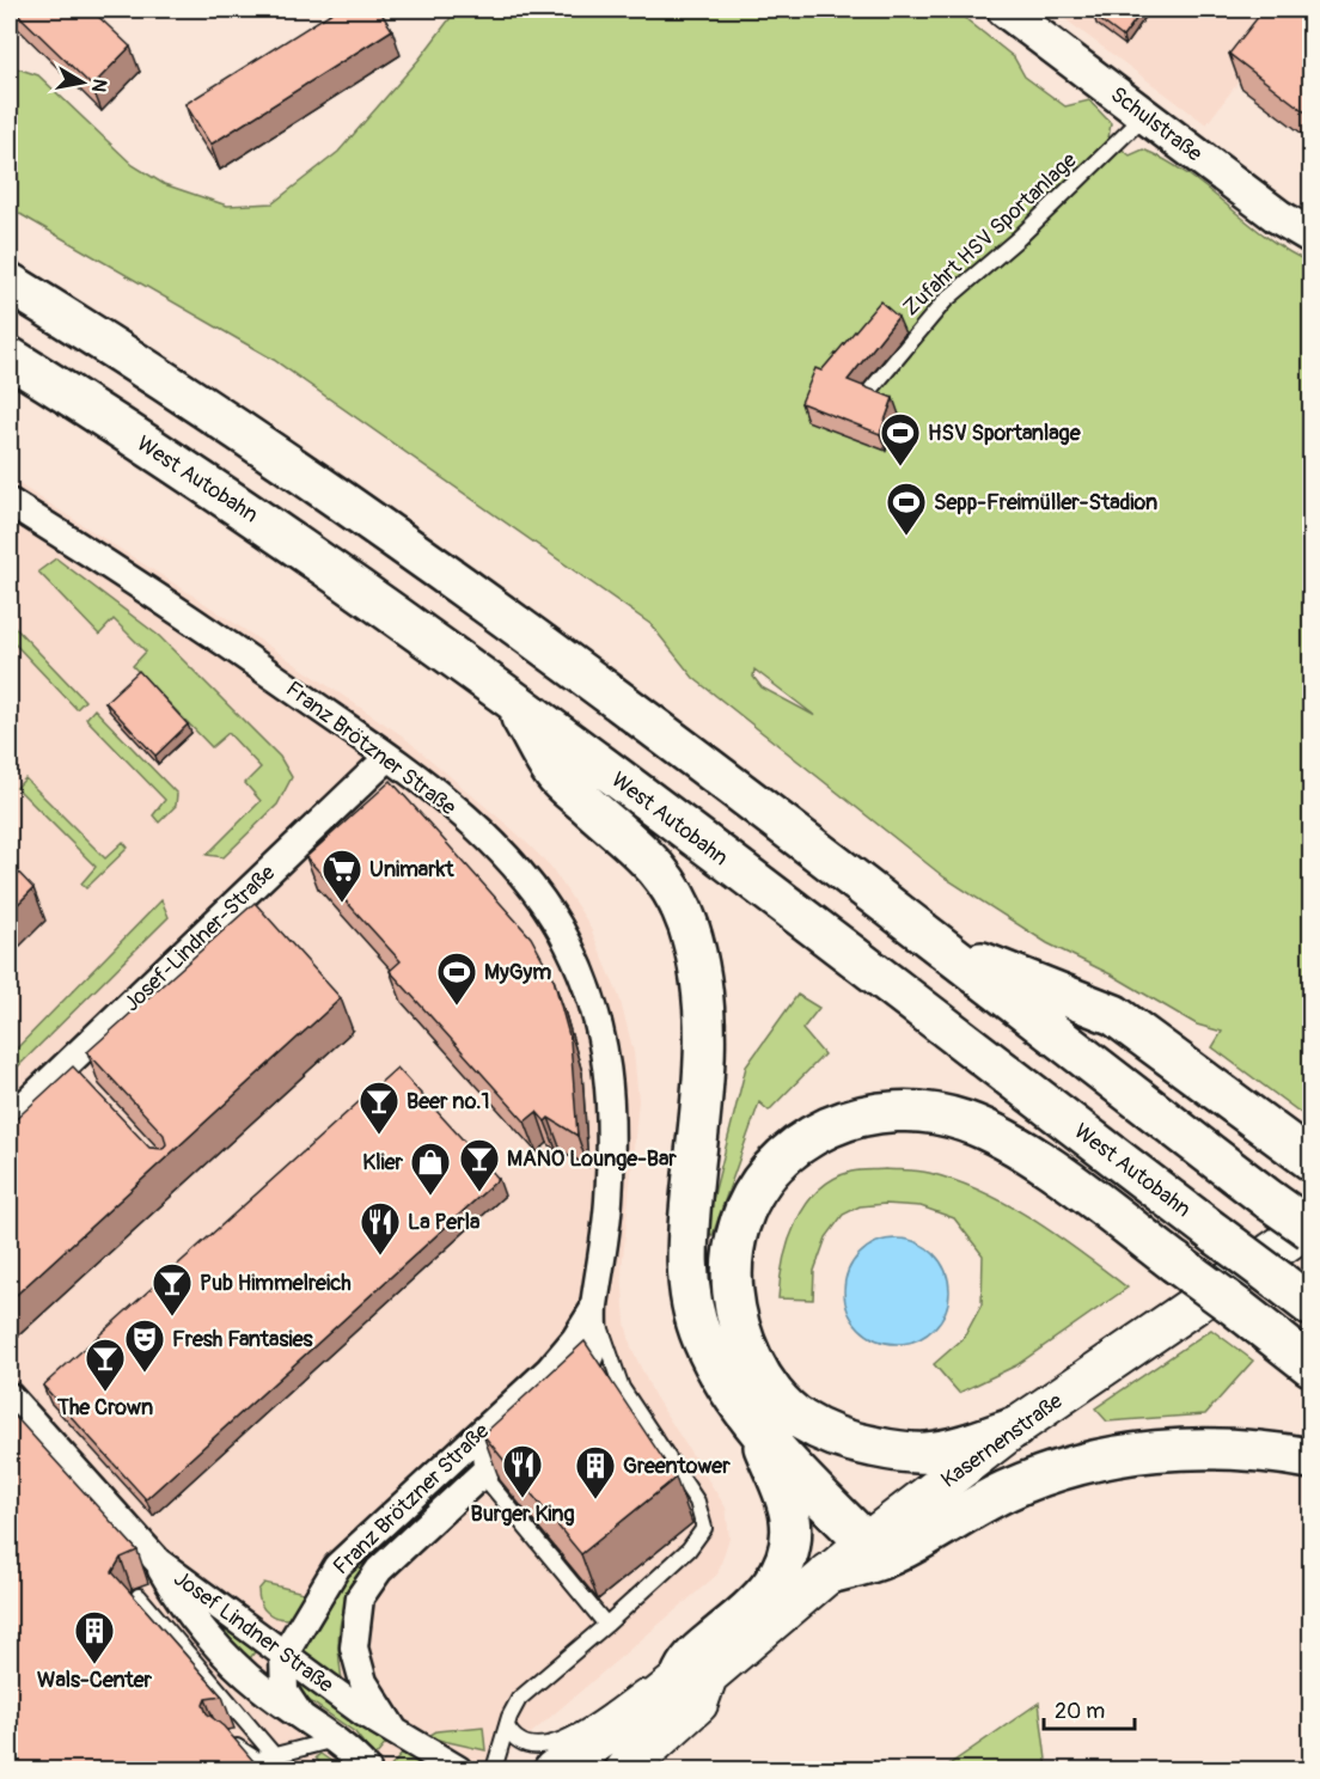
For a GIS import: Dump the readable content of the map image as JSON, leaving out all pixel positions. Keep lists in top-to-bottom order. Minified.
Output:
{"streets":{"highway":["West Autobahn"],"main road":["Kasernenstraße"],"street":["Schulstraße","Franz Brötzner Straße","Josef-Lindner-Straße","Josef Lindner Straße"],"lane":["Zufahrt HSV Sportanlage"]},"crossings":[["Schulstraße","Zufahrt HSV Sportanlage"],["Franz Brötzner Straße","Josef-Lindner-Straße"],["Franz Brötzner Straße","Josef Lindner Straße"]],"places":{"sports":["HSV Sportanlage","Sepp-Freimüller-Stadion","MyGym"],"supermarket":["Unimarkt"],"bar":["Beer no.1","MANO Lounge-Bar","Pub Himmelreich","The Crown"],"shop":["Klier"],"restaurant":["La Perla","Burger King"],"theatre":["Fresh Fantasies"],"building":["Greentower","Wals-Center"]},"scale_bar":"20 m","north":"right"}
